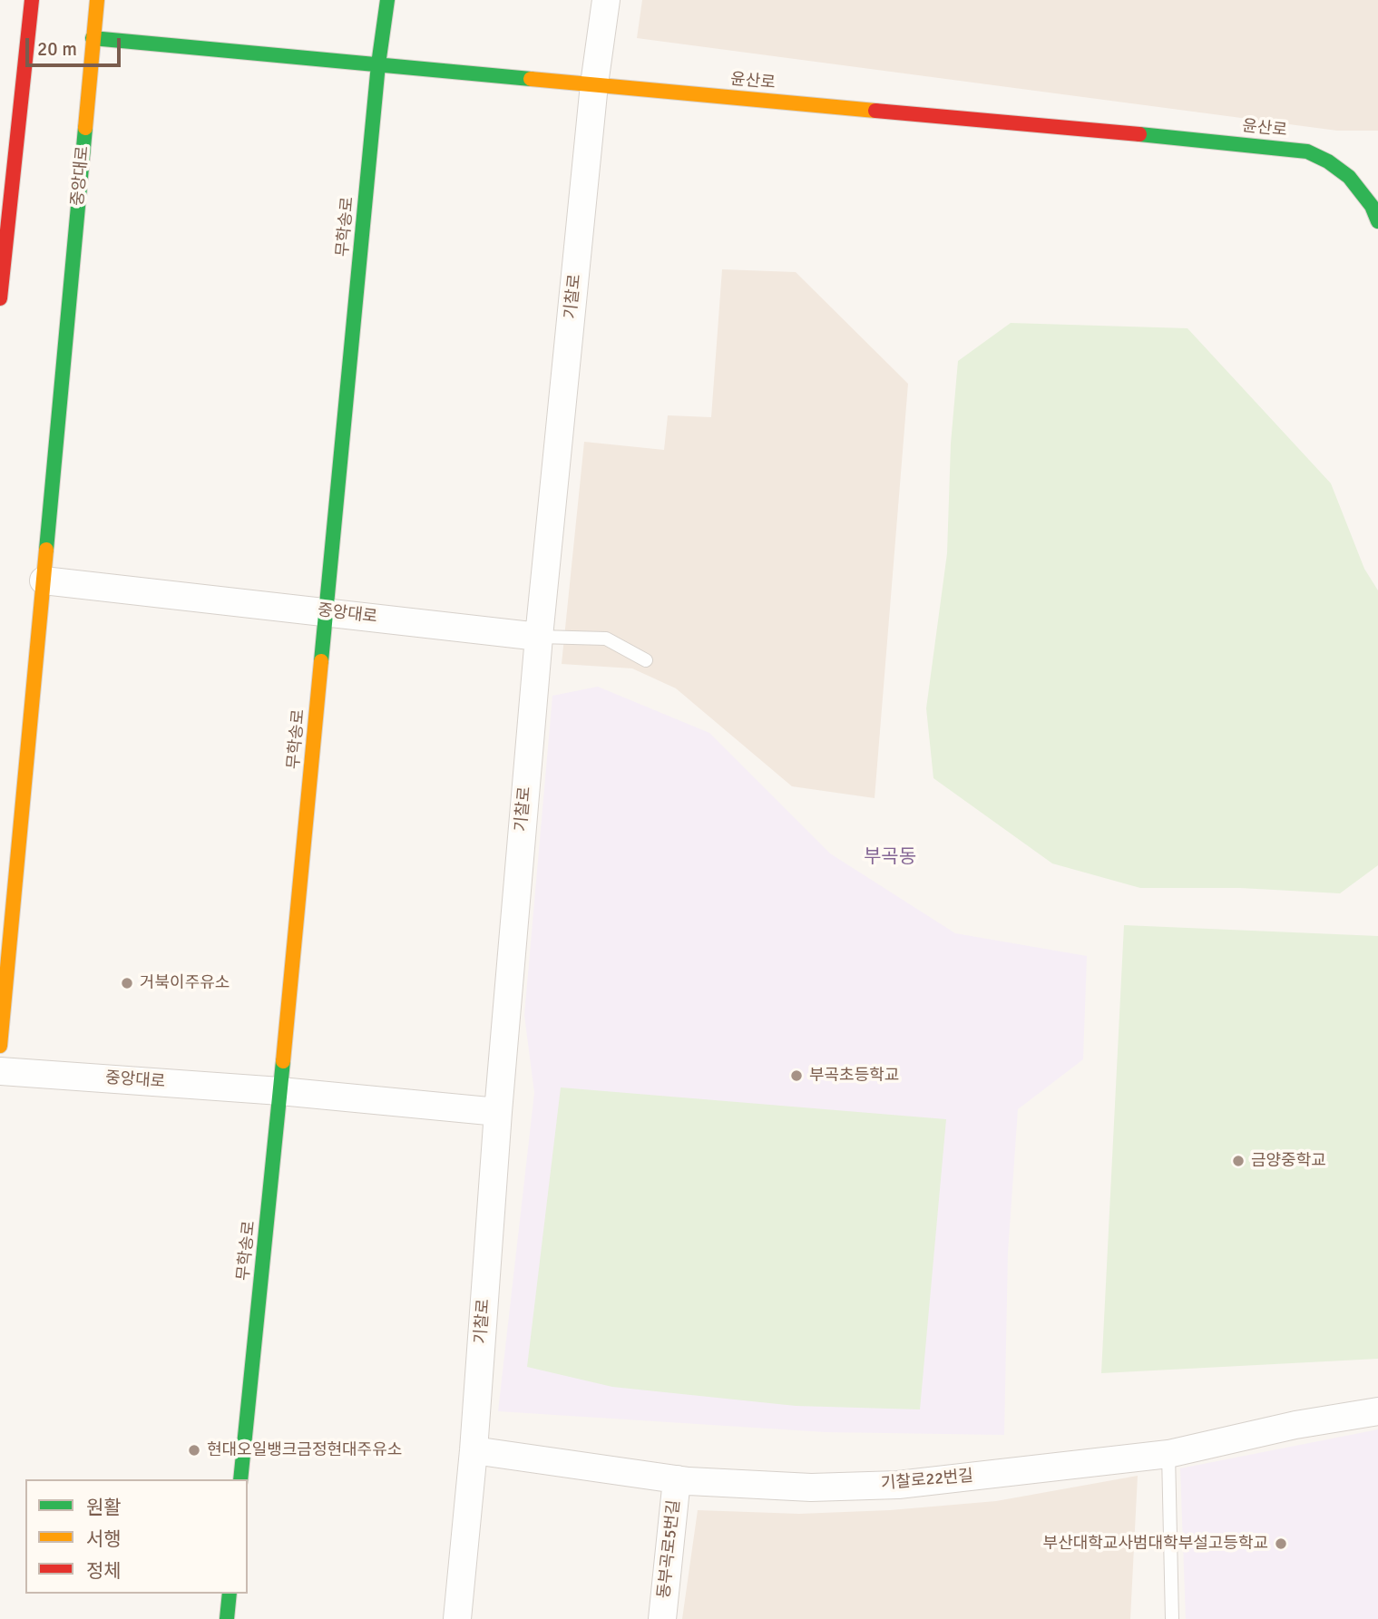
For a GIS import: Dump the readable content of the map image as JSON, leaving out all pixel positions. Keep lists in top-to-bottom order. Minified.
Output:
{"streets":{"street":["윤산로","중앙대로","무학송로","기찰로","기찰로22번길","동부곡로5번길"]},"crossings":[["윤산로","중앙대로"],["윤산로","무학송로"],["윤산로","기찰로"],["중앙대로","무학송로"],["중앙대로","기찰로"],["기찰로","기찰로22번길"],["기찰로22번길","동부곡로5번길"]],"districts":["부곡동"],"places":["거북이주유소","부곡초등학교","금양중학교","현대오일뱅크금정현대주유소","부산대학교사범대학부설고등학교"],"legend":["원활","서행","정체"],"scale_bar":"20 m"}
